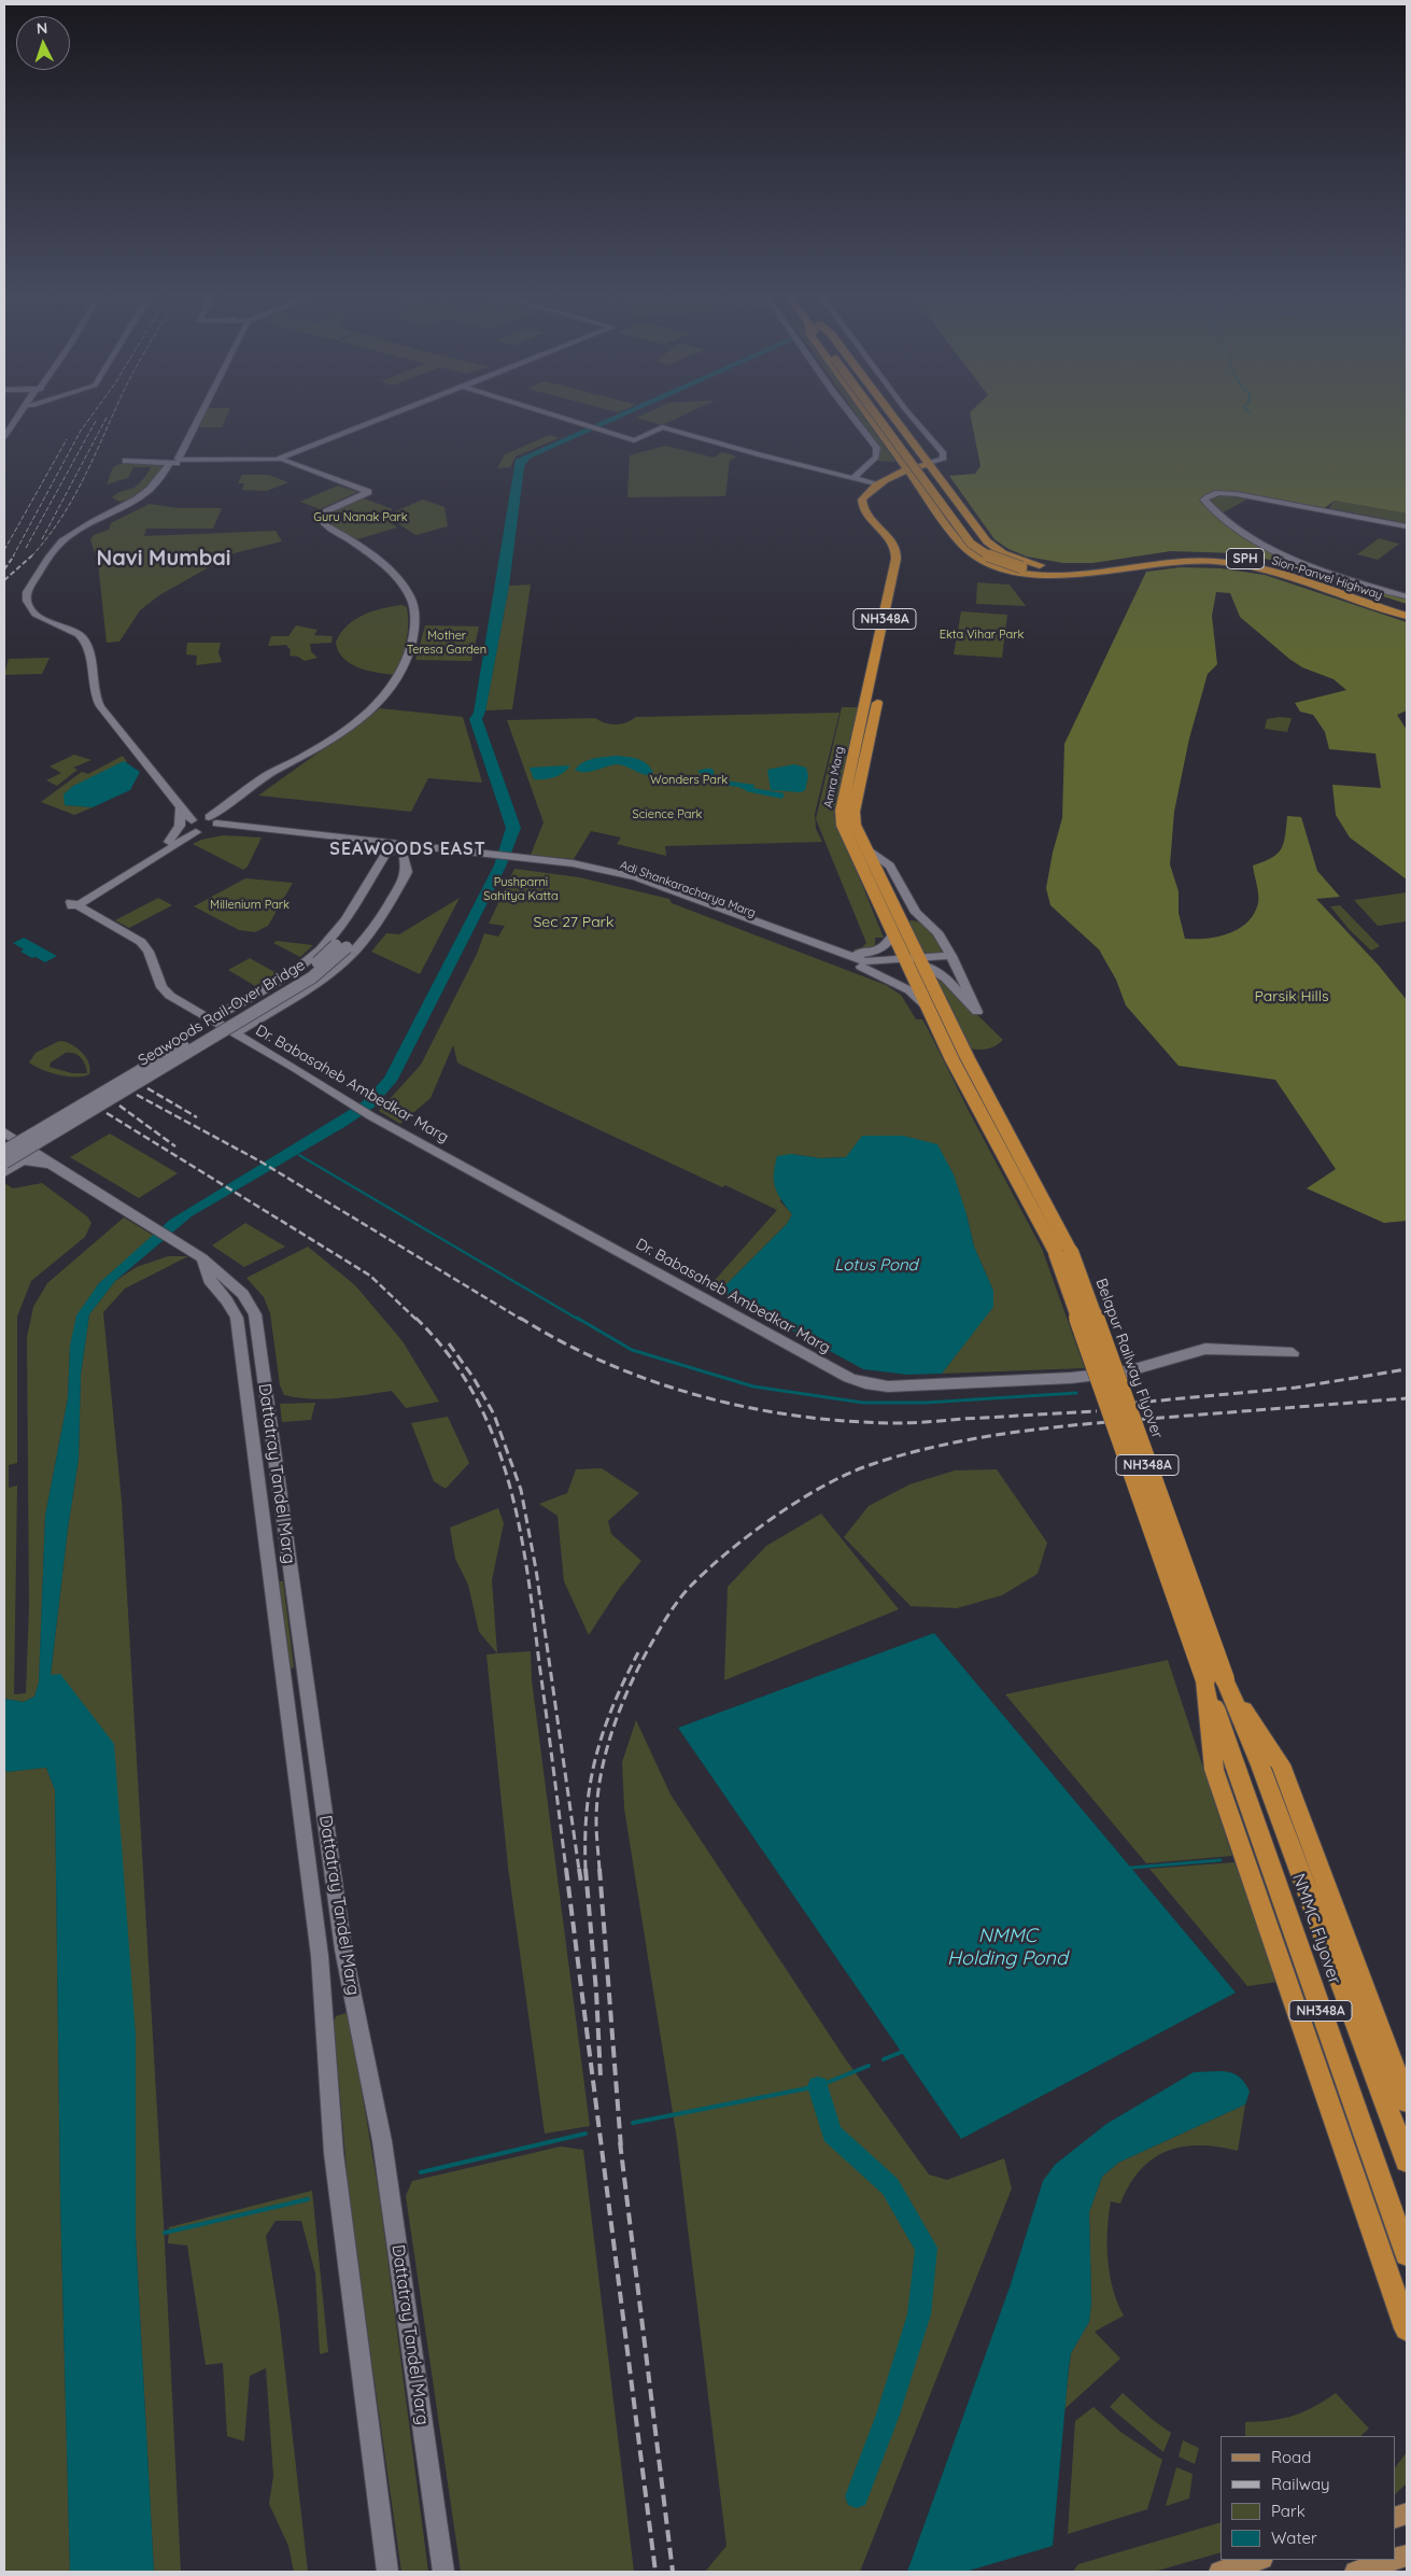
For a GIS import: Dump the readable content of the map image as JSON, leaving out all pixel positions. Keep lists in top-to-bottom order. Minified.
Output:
{"streets":{"highway":["SPH","Sion-Panvel Highway","NH348A","Amra Marg","NMMC Flyover"],"main road":["Adi Shankaracharya Marg","Seawoods Rail-Over Bridge","Dr. Babasaheb Ambedkar Marg","Dattatray Tandel Marg"]},"crossings":[["SPH","Sion-Panvel Highway"],["NH348A","Amra Marg"],["NH348A","NMMC Flyover"],["Amra Marg","Adi Shankaracharya Marg"],["Adi Shankaracharya Marg","Seawoods Rail-Over Bridge"]],"districts":["Navi Mumbai","SEAWOODS EAST"],"water":["Lotus Pond","NMMC Holding Pond"],"parks":["Guru Nanak Park","Ekta Vihar Park","Mother Teresa Garden","Wonders Park","Science Park","Pushparni Sahitya Katta","Millenium Park","Sec 27 Park","Parsik Hills"],"legend":["Road","Railway","Park","Water"],"north":"top"}
